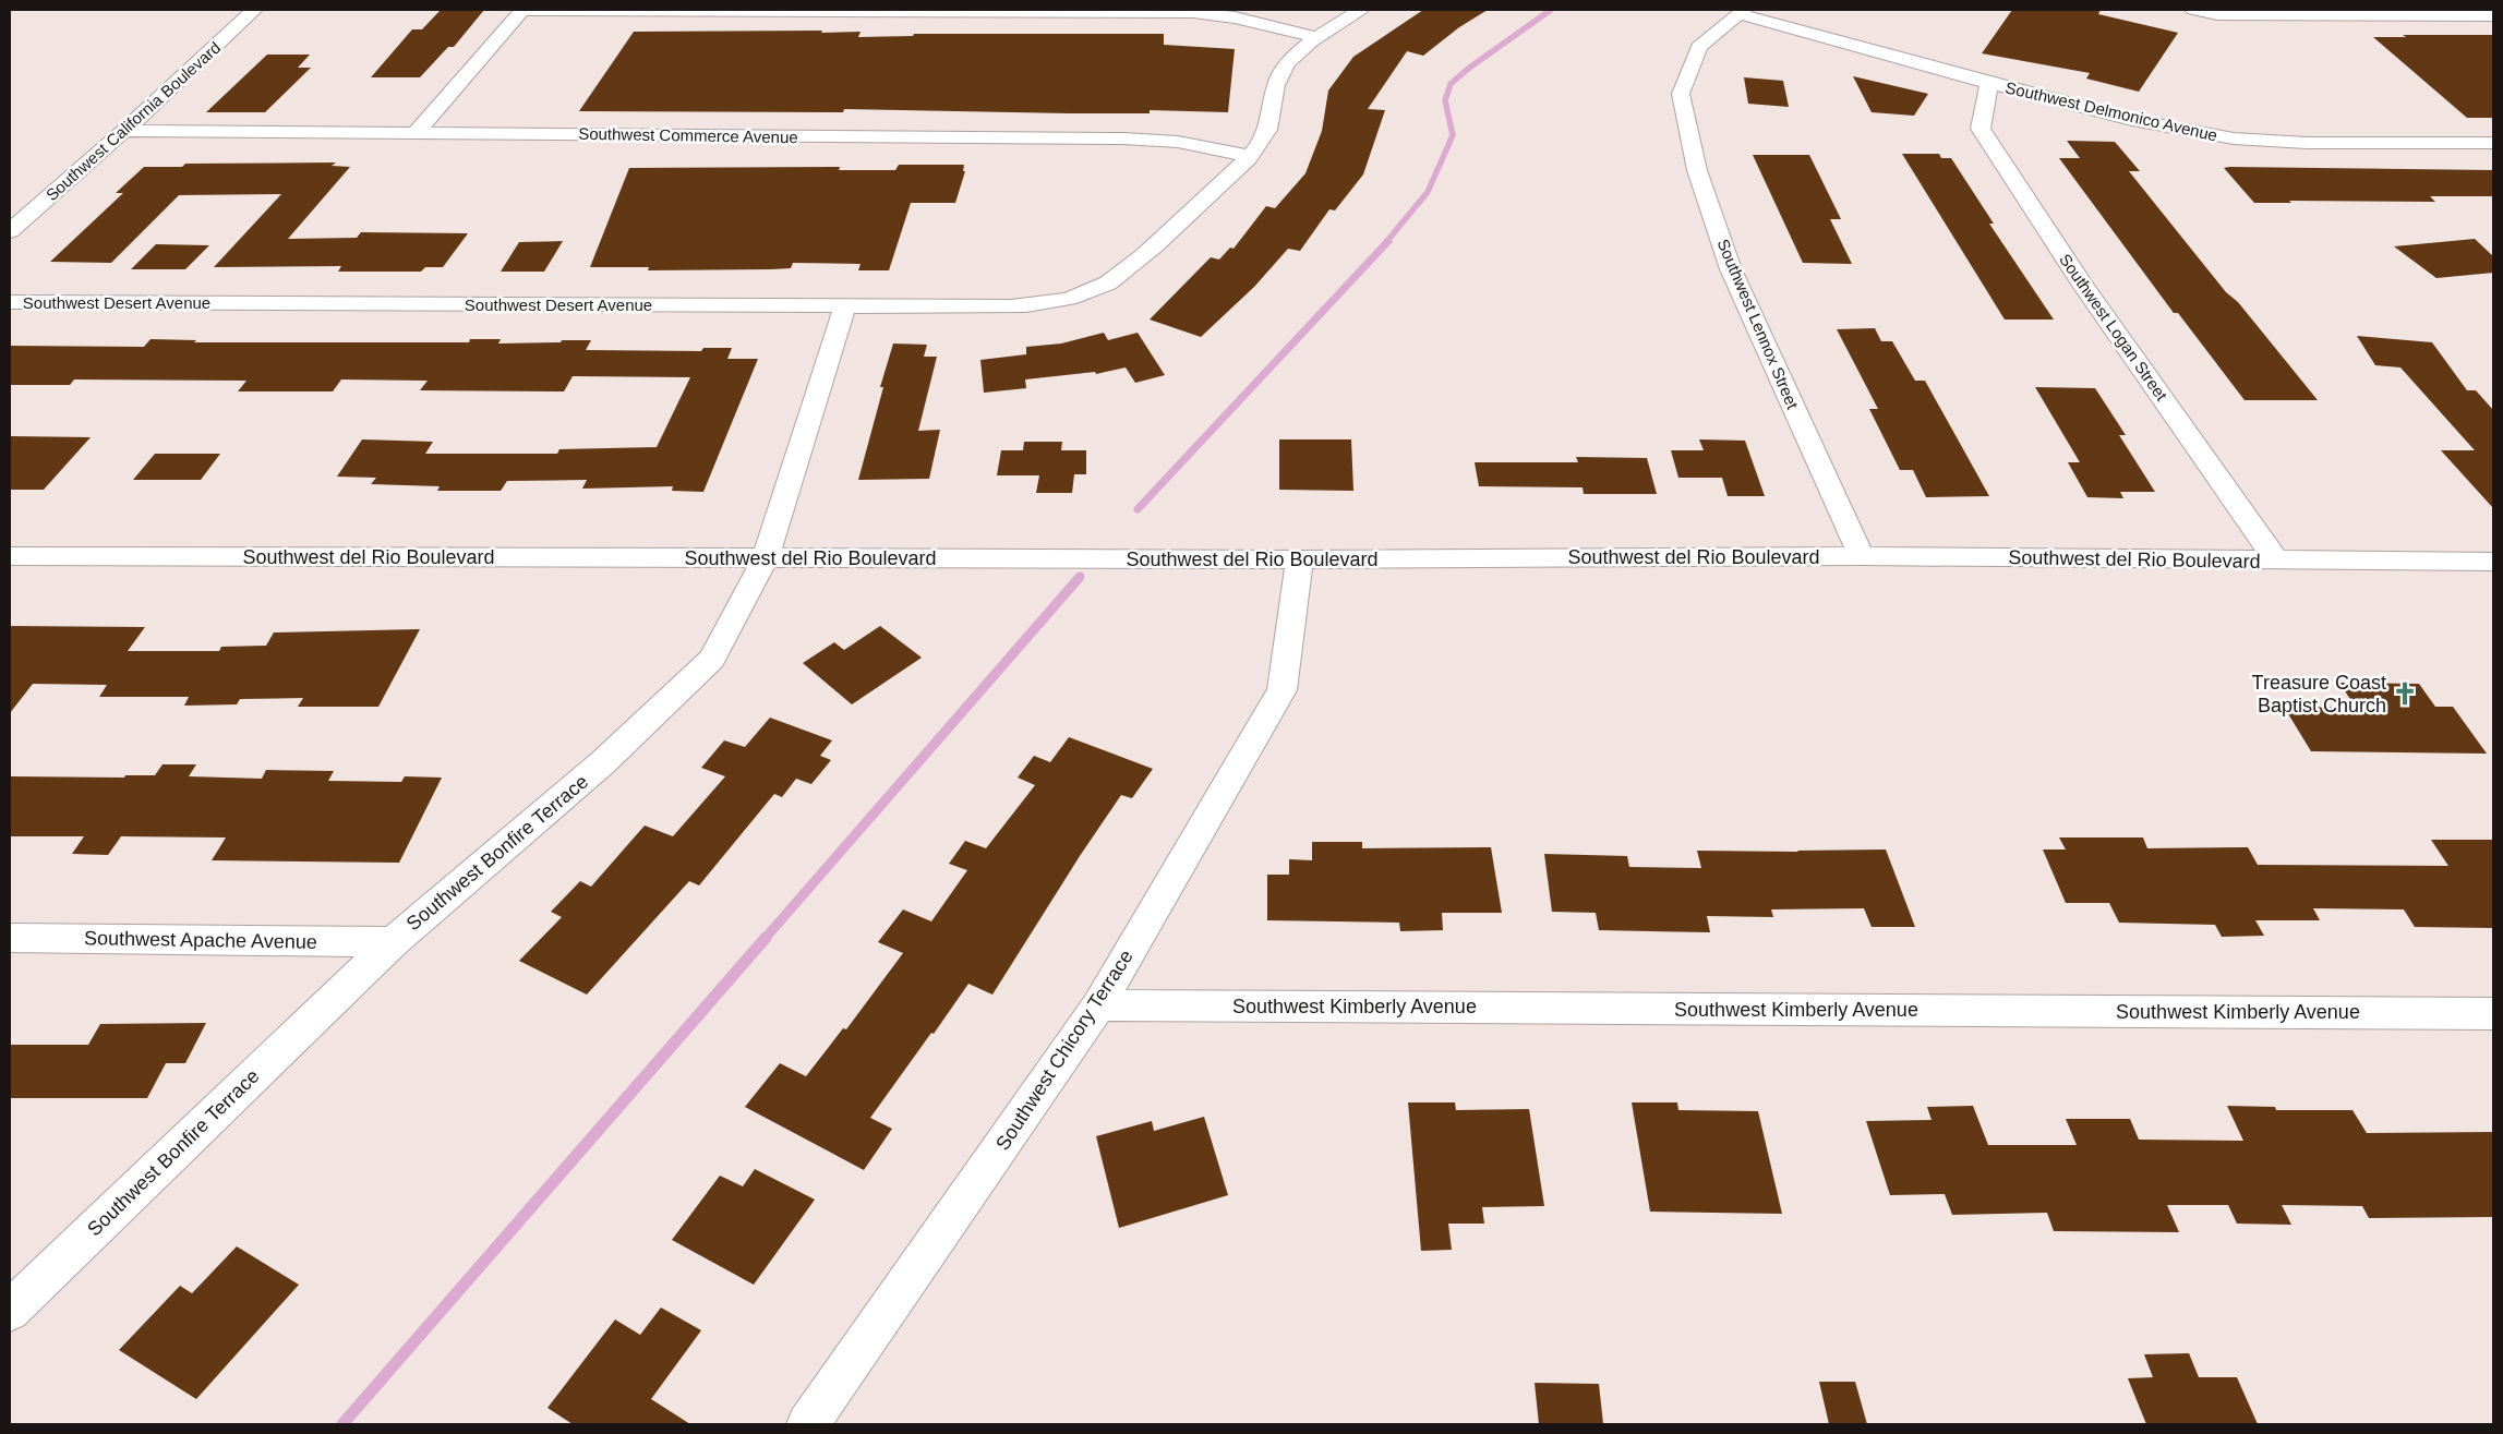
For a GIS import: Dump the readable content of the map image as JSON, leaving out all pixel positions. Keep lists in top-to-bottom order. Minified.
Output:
{"streets":{"street":["Southwest Delmonico Avenue","Southwest California Boulevard","Southwest Commerce Avenue","Southwest Desert Avenue","Southwest Lennox Street","Southwest Logan Street","Southwest del Rio Boulevard","Southwest Bonfire Terrace","Southwest Apache Avenue","Southwest Kimberly Avenue","Southwest Chicory Terrace"]},"crossings":[["Southwest Delmonico Avenue","Southwest Lennox Street"],["Southwest Delmonico Avenue","Southwest Logan Street"],["Southwest California Boulevard","Southwest Commerce Avenue"],["Southwest Commerce Avenue","Southwest Desert Avenue"],["Southwest Desert Avenue","Southwest Bonfire Terrace"],["Southwest Lennox Street","Southwest del Rio Boulevard"],["Southwest Logan Street","Southwest del Rio Boulevard"],["Southwest del Rio Boulevard","Southwest Bonfire Terrace"],["Southwest del Rio Boulevard","Southwest Chicory Terrace"],["Southwest Bonfire Terrace","Southwest Apache Avenue"],["Southwest Kimberly Avenue","Southwest Chicory Terrace"]],"places":{"church":["Treasure Coast Baptist Church"]}}
